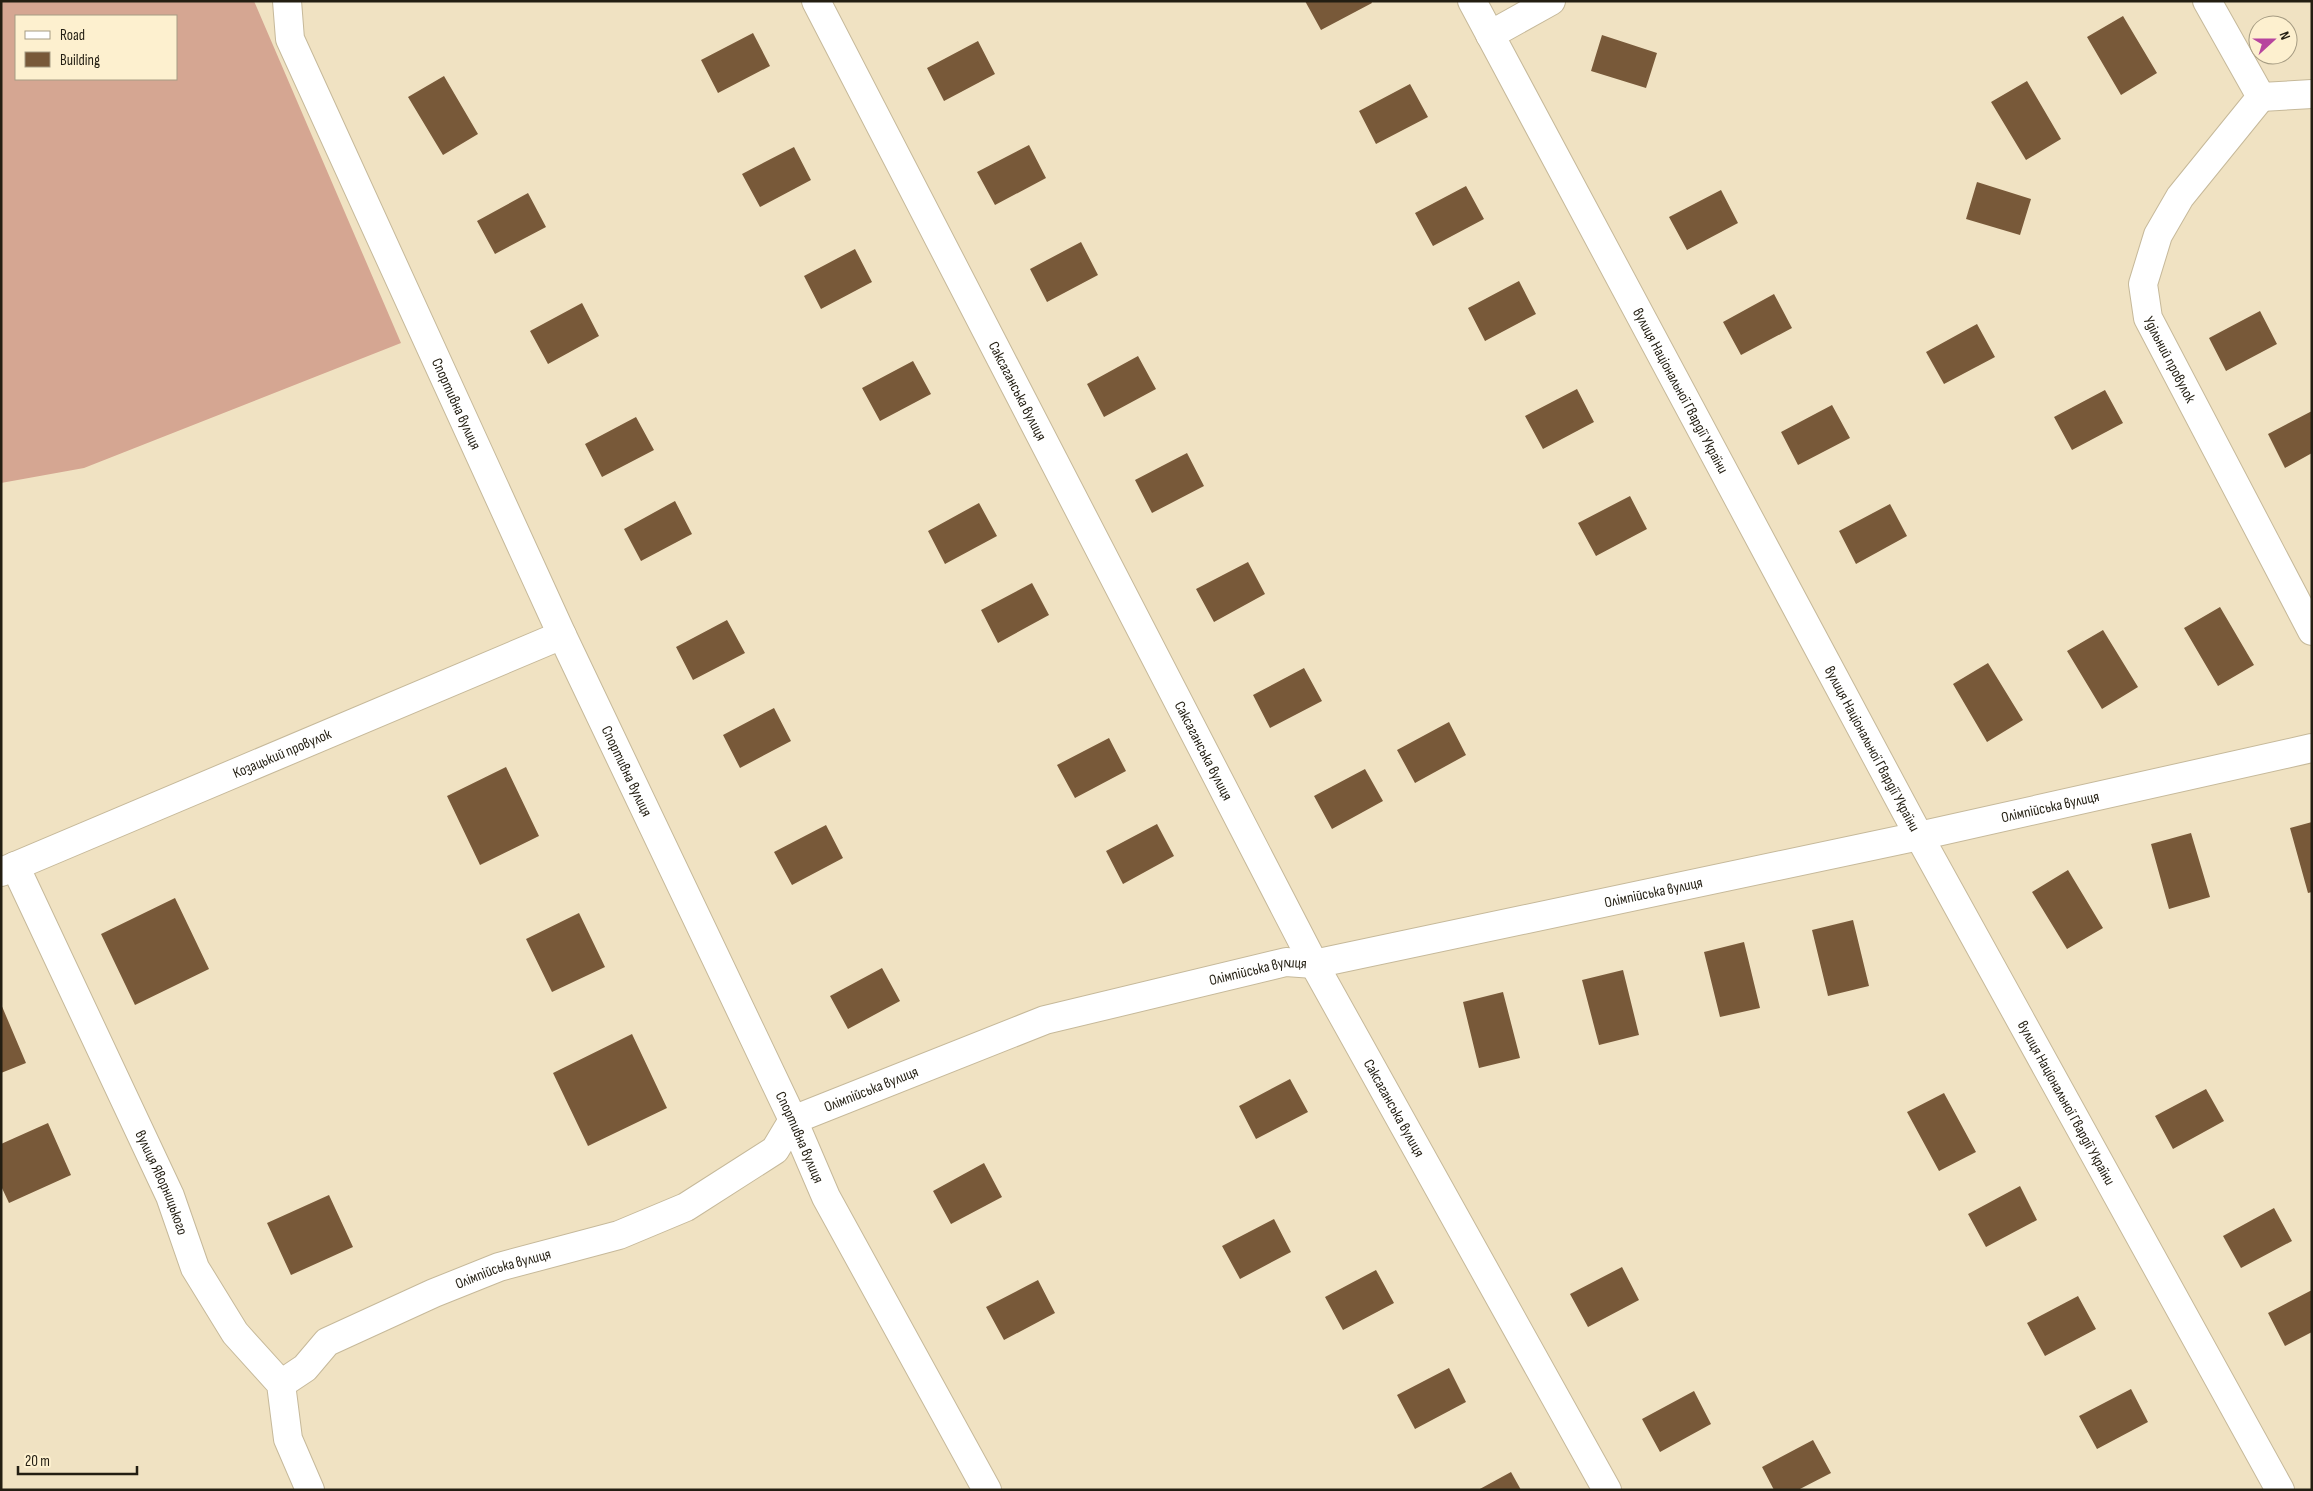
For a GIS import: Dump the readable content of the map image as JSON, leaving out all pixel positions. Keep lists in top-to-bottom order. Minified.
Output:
{"streets":{"street":["Удільний провулок","Саксаганська вулиця","вулиця Національної Гвардії України","Спортивна вулиця","Козацький провулок","Олімпійська вулиця","вулиця Яворницького"]},"crossings":[["Саксаганська вулиця","Олімпійська вулиця"],["вулиця Національної Гвардії України","Олімпійська вулиця"],["Спортивна вулиця","Козацький провулок"],["Спортивна вулиця","Олімпійська вулиця"],["Козацький провулок","вулиця Яворницького"],["Олімпійська вулиця","вулиця Яворницького"]],"legend":["Road","Building"],"scale_bar":"20 m","north":"right"}
